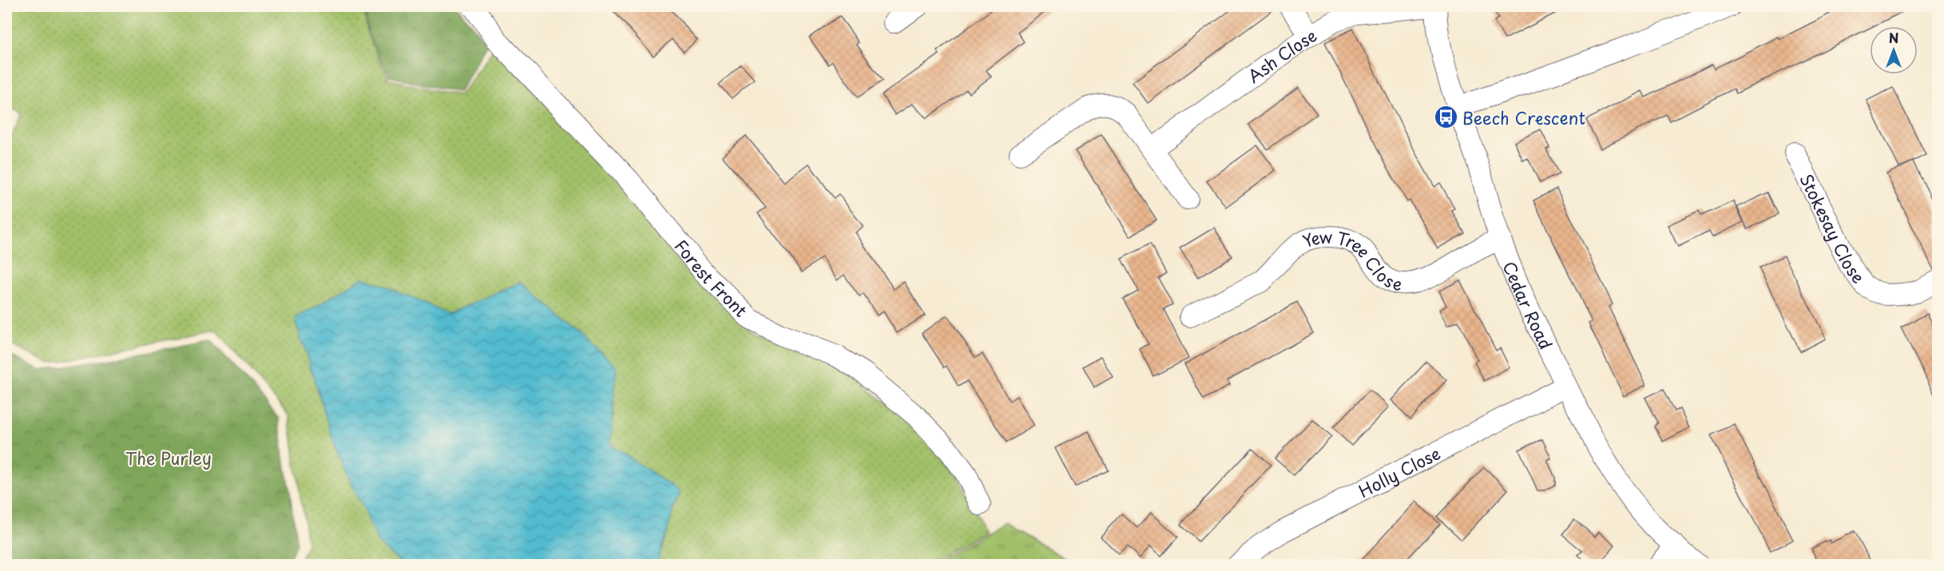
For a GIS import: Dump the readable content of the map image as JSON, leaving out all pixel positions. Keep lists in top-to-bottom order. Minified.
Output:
{"streets":{"street":["Ash Close","Stokesay Close","Yew Tree Close","Forest Front","Cedar Road","Holly Close"]},"crossings":[["Yew Tree Close","Cedar Road"],["Cedar Road","Holly Close"]],"parks":["The Purley"],"places":{"bus stop":["Beech Crescent"]},"north":"top"}
